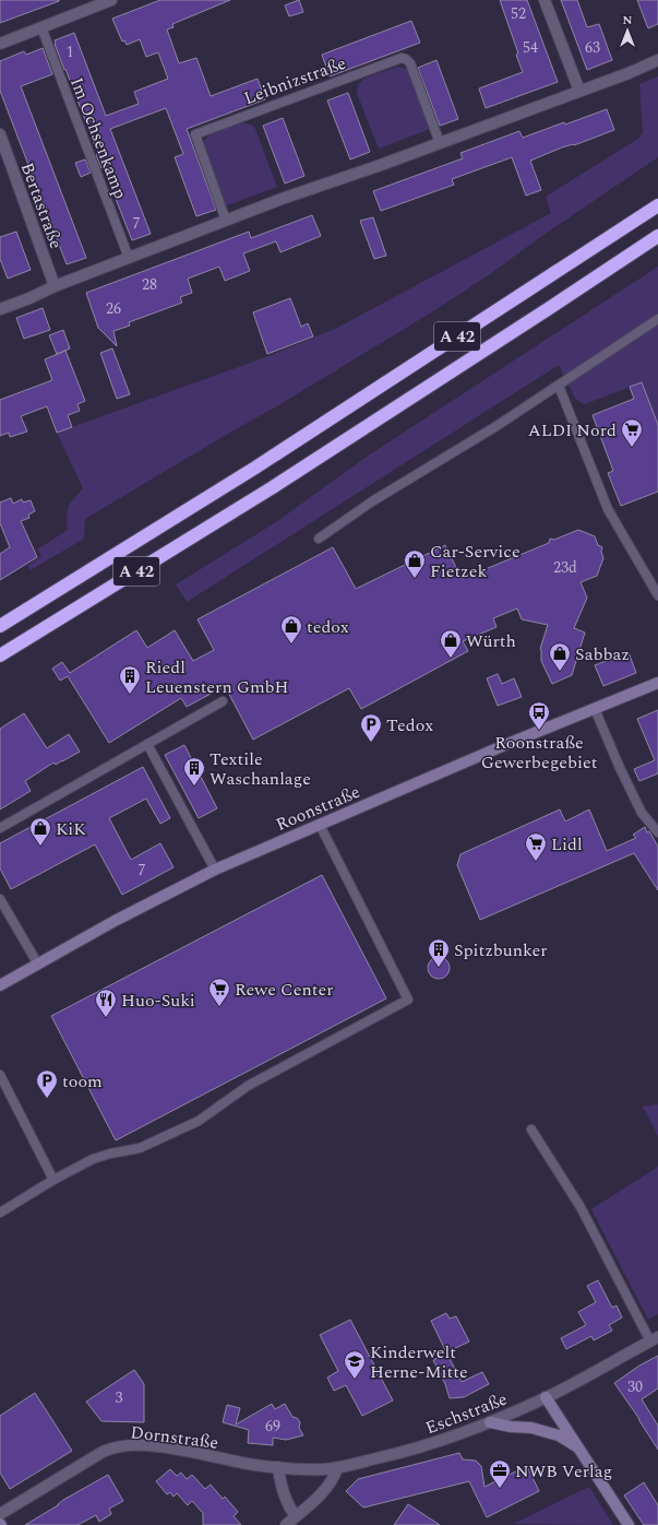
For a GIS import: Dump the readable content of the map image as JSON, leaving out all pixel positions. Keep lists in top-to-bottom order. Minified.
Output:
{"streets":{"highway":["A 42"],"street":["Bertastraße","Roonstraße","Eschstraße","Dornstraße"],"lane":["Leibnizstraße","Im Ochsenkamp"]},"crossings":[["Eschstraße","Dornstraße"]],"places":{"supermarket":["ALDI Nord","Lidl","Rewe Center"],"shop":["Car-Service Fietzek","tedox","Würth","Sabbaz","KiK"],"building":["Riedl Leuenstern GmbH","Textile Waschanlage","Spitzbunker"],"bus stop":["Roonstraße Gewerbegebiet"],"parking":["Tedox","toom"],"restaurant":["Huo-Suki"],"school or university":["Kinderwelt Herne-Mitte"],"office":["NWB Verlag"]},"house_numbers":["52","54","63","1","7","28","26","23d","7","30","3","69"],"north":"top"}
